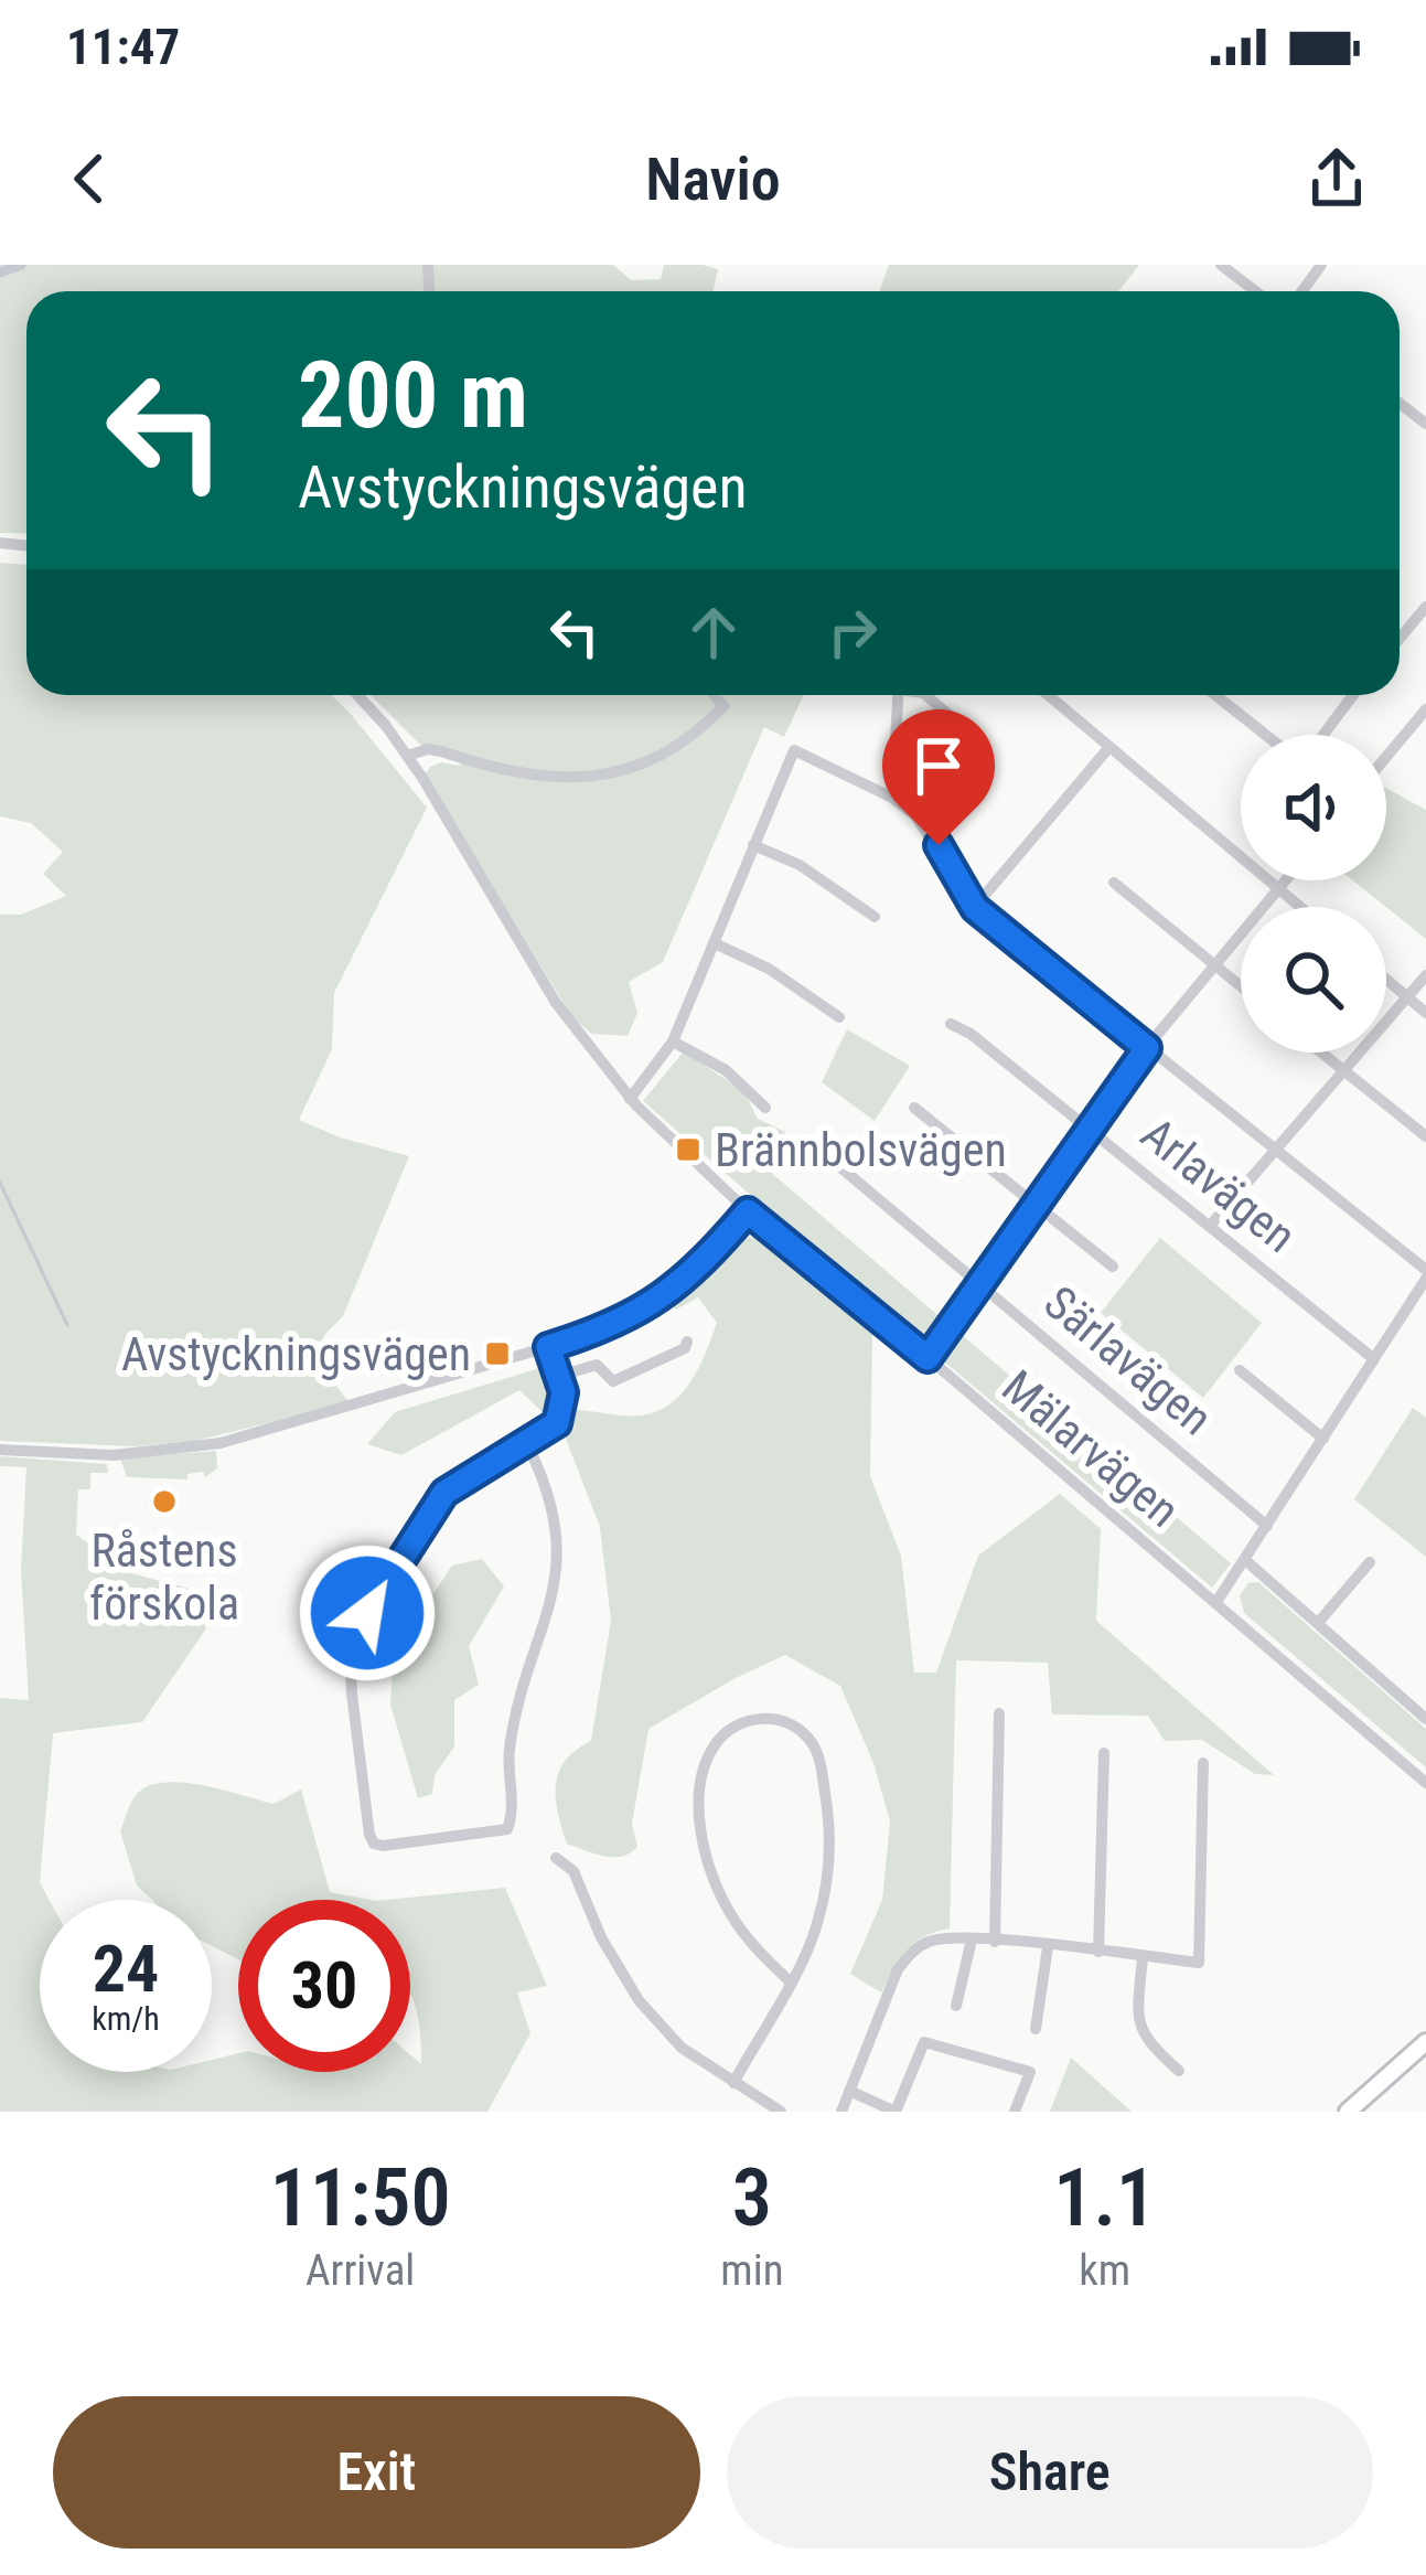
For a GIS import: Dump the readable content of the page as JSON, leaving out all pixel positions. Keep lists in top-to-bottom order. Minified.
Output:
{"streets":{"street":["Arlavägen","Särlavägen","Mälarvägen"]},"places":{"transit":["Brännbolsvägen","Avstyckningsvägen"],"other":["Råstens förskola"]},"page":{"status":"11:47","header":"Navio","turn":["200 m","Avstyckningsvägen"],"speed":"24 km/h","limit":"30","eta":["11:50","Arrival","3","min","1.1","km"],"buttons":["Exit","Share"]}}
